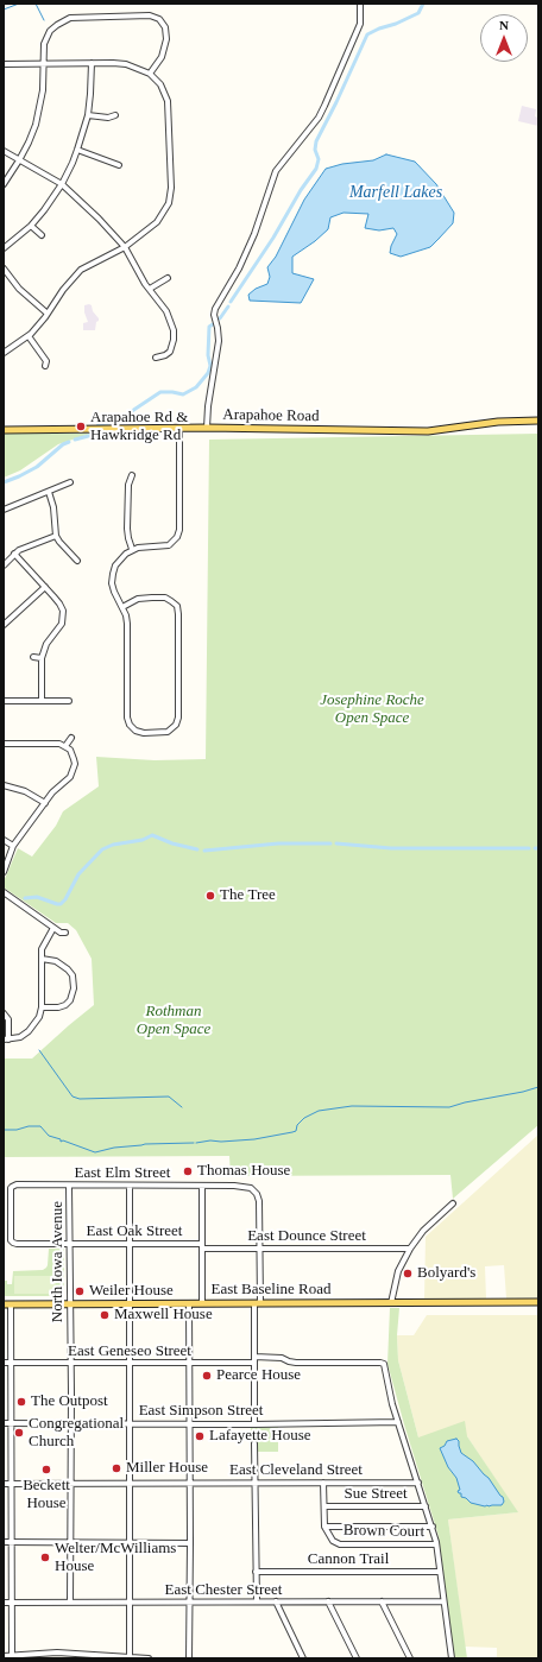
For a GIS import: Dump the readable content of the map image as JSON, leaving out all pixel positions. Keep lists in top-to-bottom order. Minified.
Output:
{"streets":{"main road":["Arapahoe Road","East Baseline Road"],"street":["East Elm Street","East Oak Street","East Dounce Street","North Iowa Avenue","East Geneseo Street","East Simpson Street","East Cleveland Street","Sue Street","Brown Court","Cannon Trail","East Chester Street"]},"crossings":[["East Elm Street","East Oak Street"],["East Elm Street","East Dounce Street"],["East Elm Street","North Iowa Avenue"],["East Elm Street","East Baseline Road"],["East Elm Street","East Geneseo Street"],["East Elm Street","East Simpson Street"],["East Oak Street","East Dounce Street"],["East Oak Street","North Iowa Avenue"],["North Iowa Avenue","East Baseline Road"],["North Iowa Avenue","East Geneseo Street"],["North Iowa Avenue","East Simpson Street"],["North Iowa Avenue","East Cleveland Street"],["North Iowa Avenue","East Chester Street"],["East Geneseo Street","East Simpson Street"],["East Cleveland Street","Brown Court"],["Sue Street","Brown Court"]],"water":["Marfell Lakes"],"parks":["Josephine Roche Open Space","Rothman Open Space"],"places":["Arapahoe Rd & Hawkridge Rd","The Tree","Thomas House","Bolyard's","Weiler House","Maxwell House","Pearce House","The Outpost","Congregational Church","Lafayette House","Miller House","Beckett House","Welter/McWilliams House"],"north":"top"}
